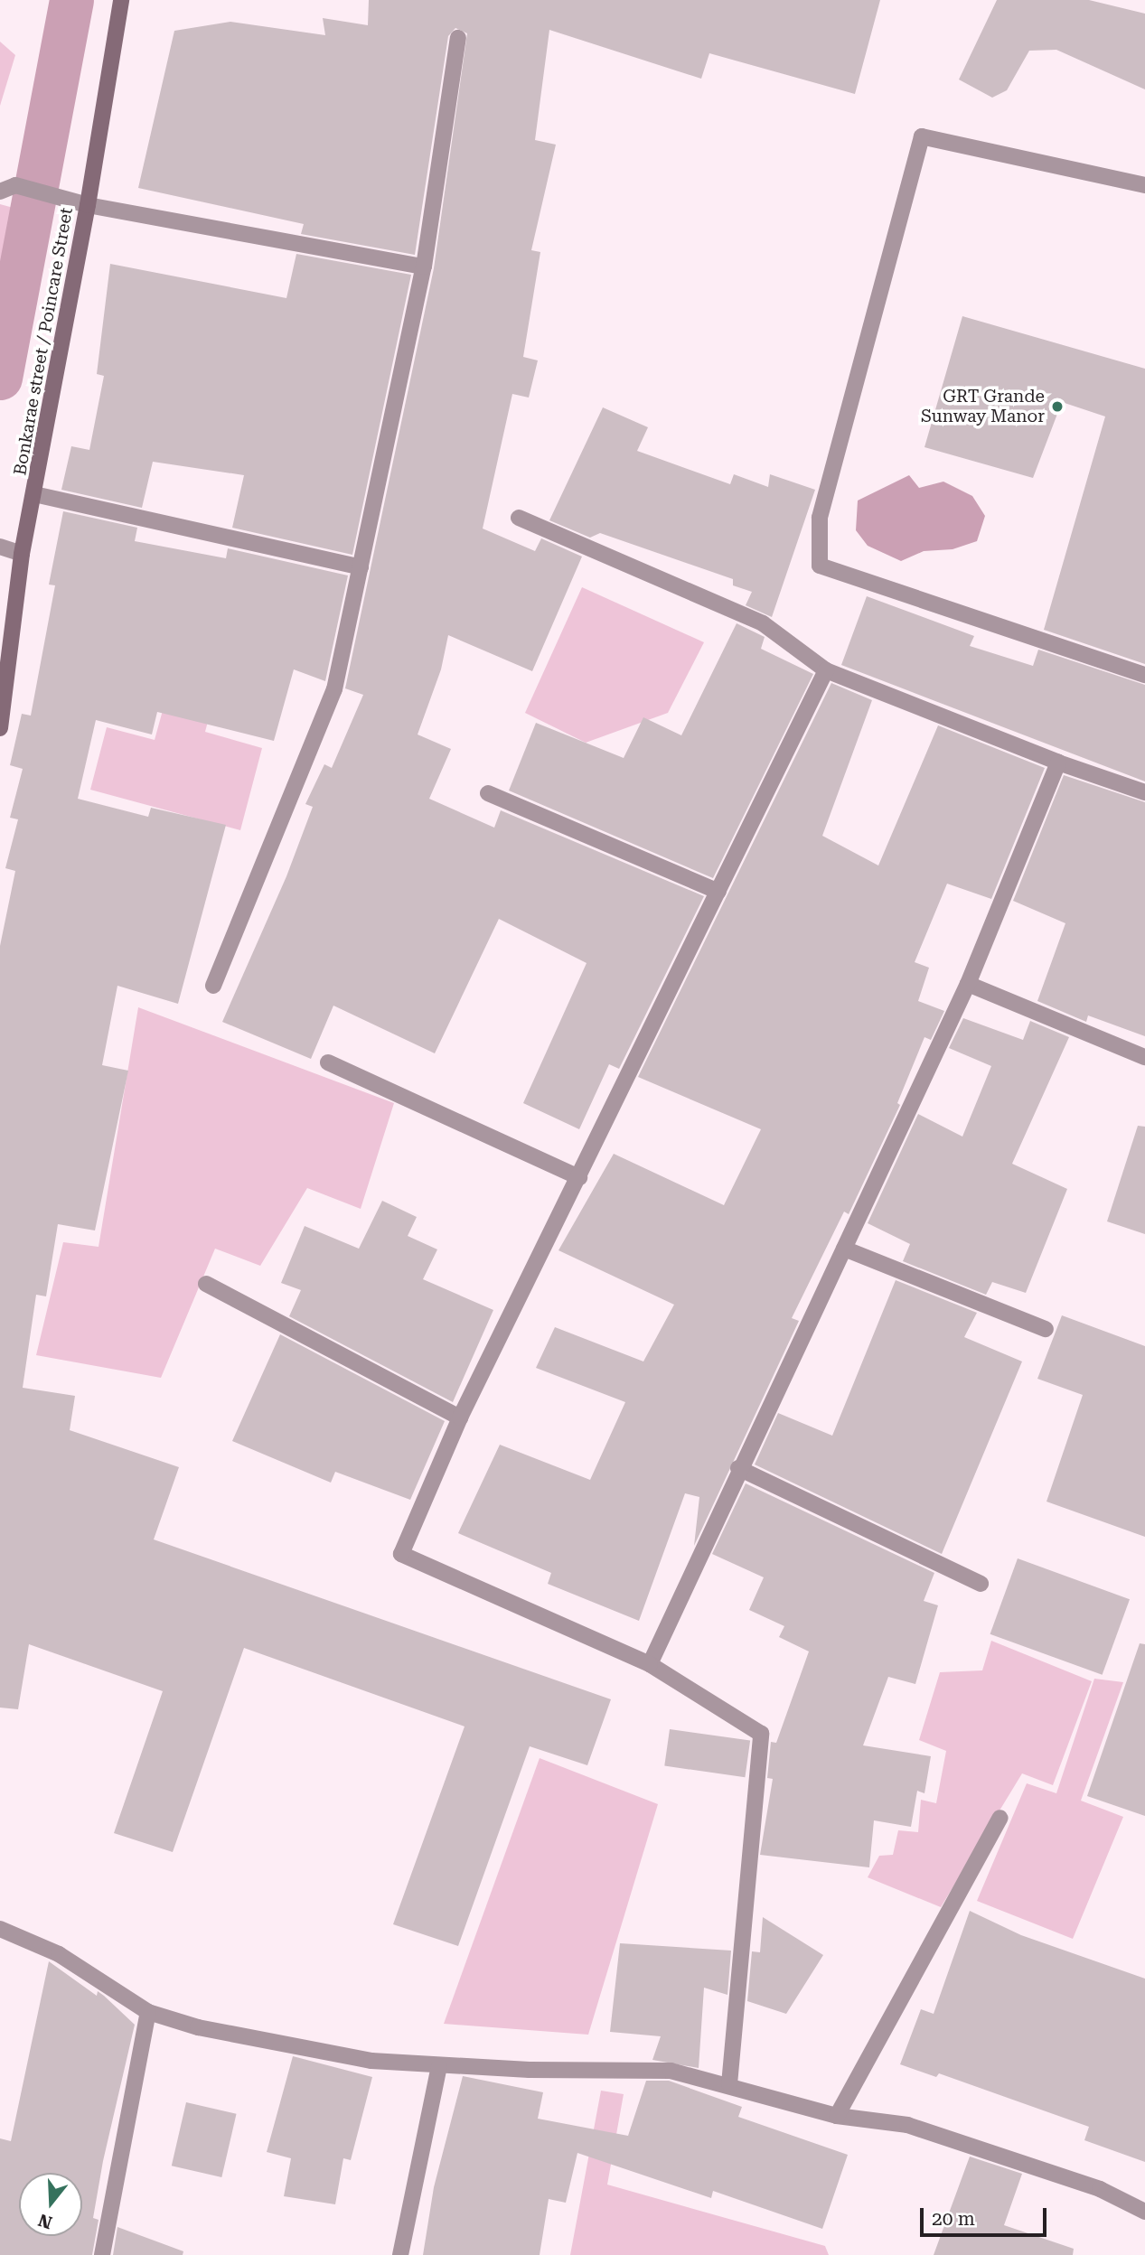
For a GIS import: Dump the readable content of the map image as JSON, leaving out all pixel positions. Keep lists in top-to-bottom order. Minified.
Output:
{"streets":{"street":["Bonkarae street / Poincare Street"]},"places":["GRT Grande Sunway Manor"],"scale_bar":"20 m","north":"bottom"}
